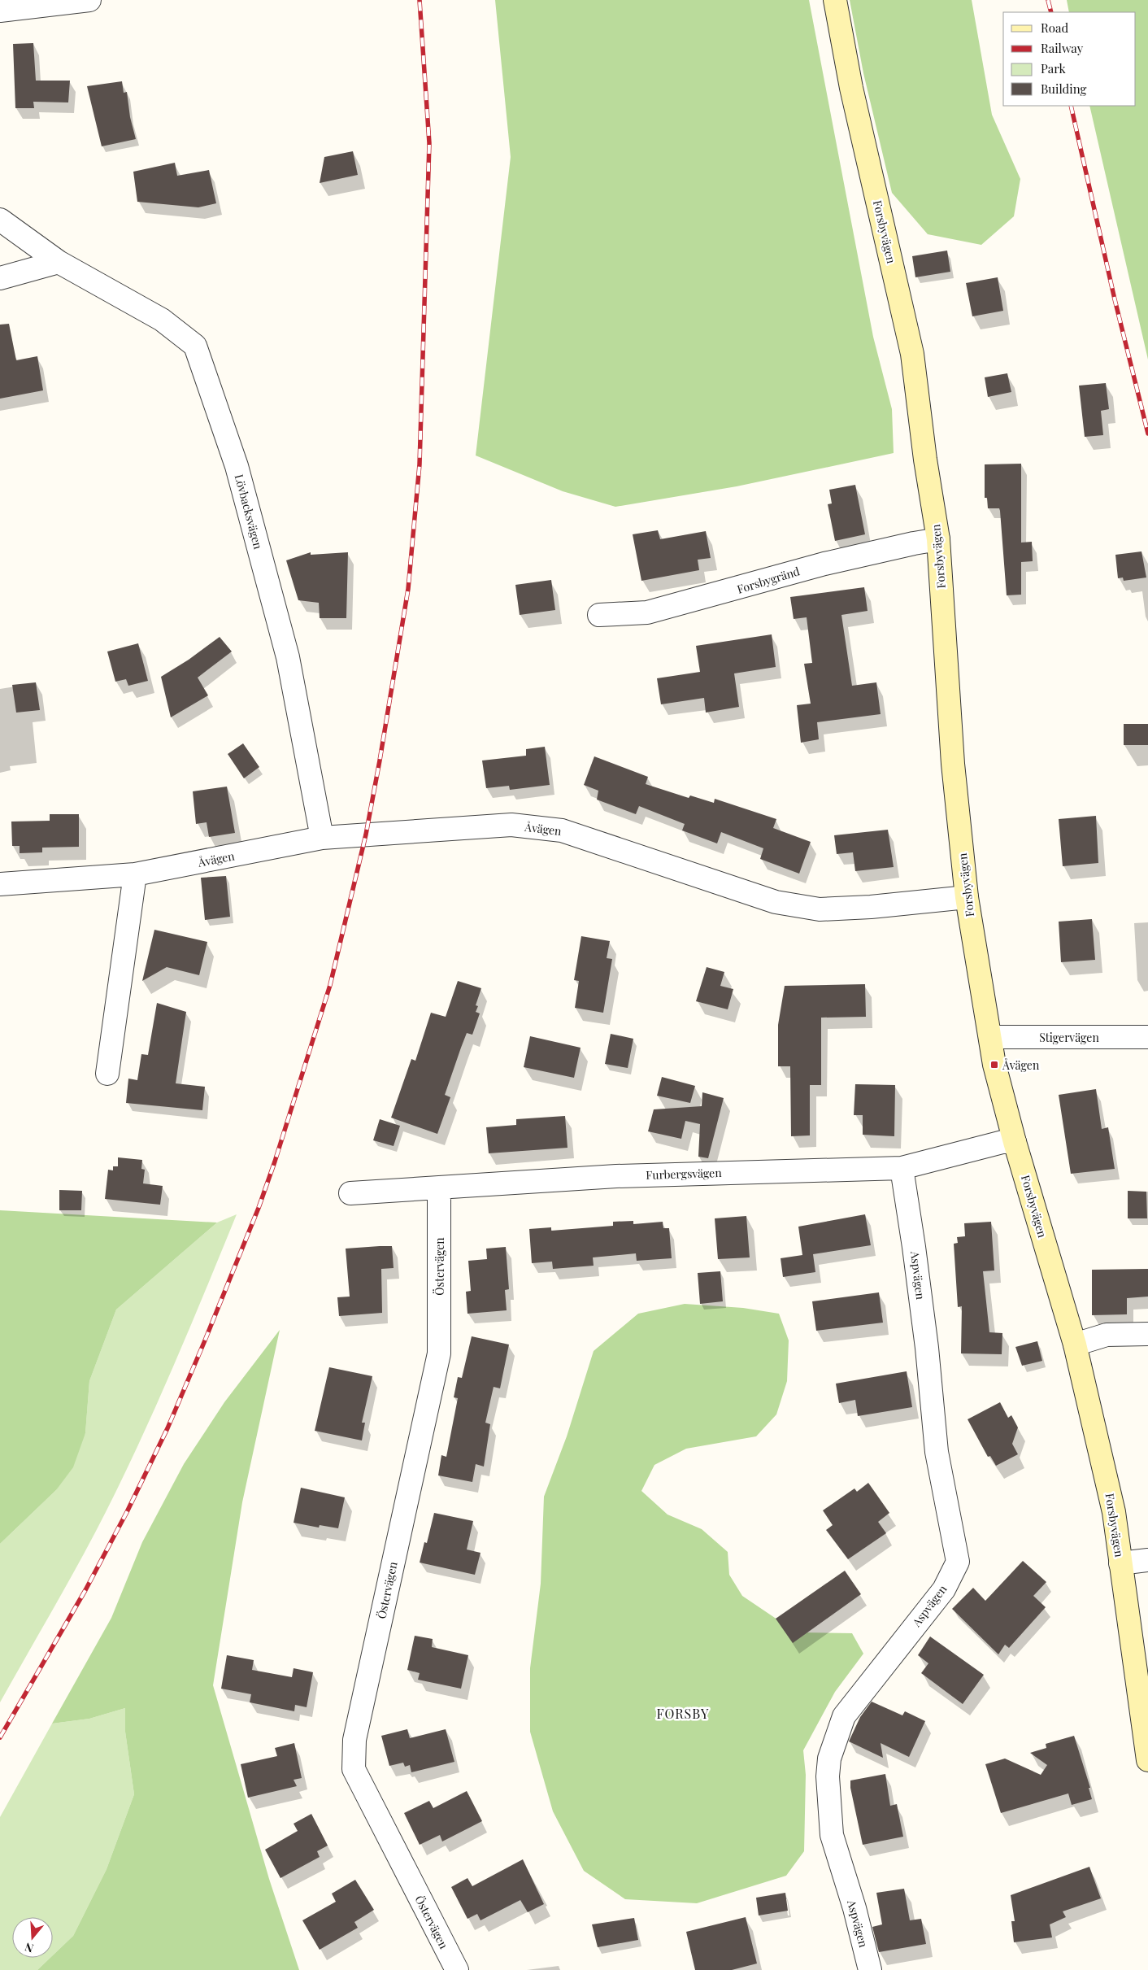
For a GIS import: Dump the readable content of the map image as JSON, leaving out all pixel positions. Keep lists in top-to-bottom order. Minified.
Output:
{"streets":{"street":["Forsbyvägen","Lövbacksvägen","Forsbygränd","Åvägen","Stigervägen","Furbergsvägen","Östervägen","Aspvägen"]},"crossings":[["Forsbyvägen","Forsbygränd"],["Forsbyvägen","Åvägen"],["Forsbyvägen","Stigervägen"],["Forsbyvägen","Furbergsvägen"],["Lövbacksvägen","Åvägen"],["Furbergsvägen","Östervägen"],["Furbergsvägen","Aspvägen"]],"districts":["FORSBY"],"places":{"transit":["Åvägen"]},"legend":["Road","Railway","Park","Building"],"north":"bottom"}
